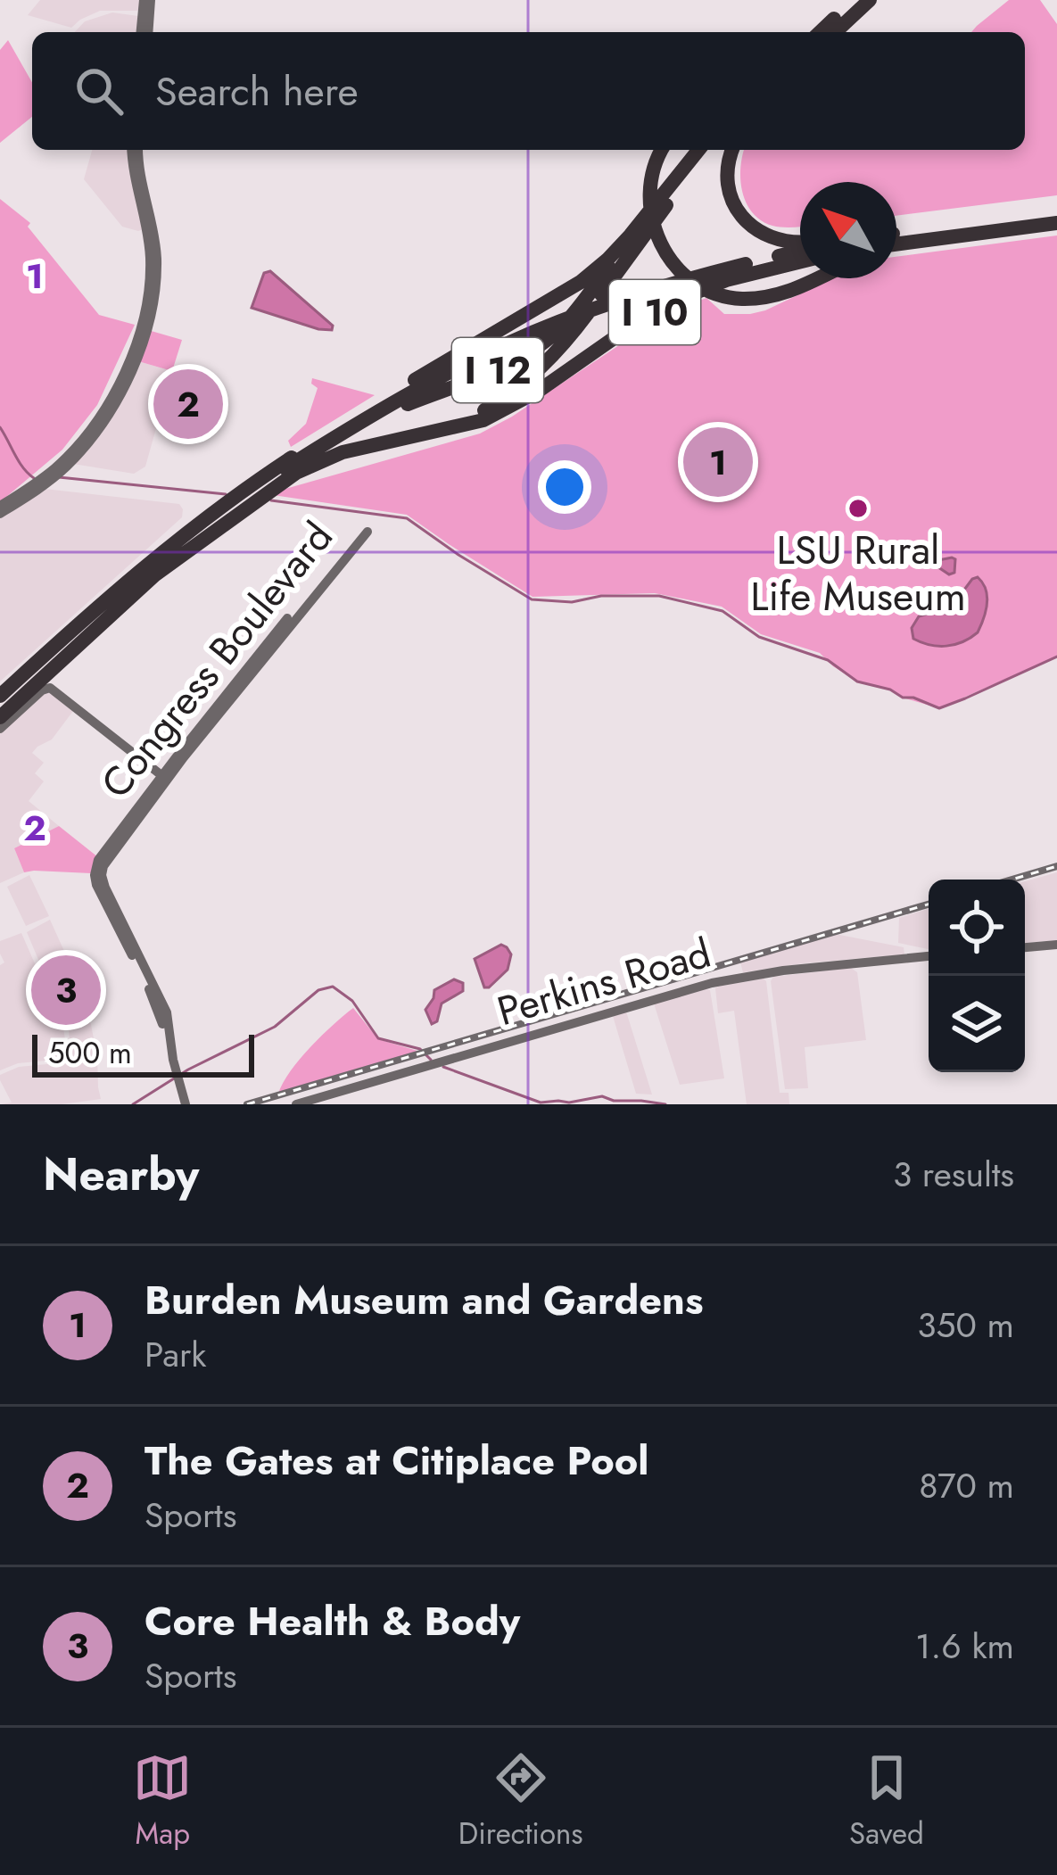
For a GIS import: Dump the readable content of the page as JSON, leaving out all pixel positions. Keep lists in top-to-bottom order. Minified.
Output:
{"streets":{"highway":["I 10","I 12"],"street":["Congress Boulevard","Perkins Road"]},"crossings":[["I 10","I 12"]],"places":["LSU Rural Life Museum"],"scale_bar":"500 m","north":"top left","page":{"search":"Search here","pins":["2","1","3"],"scale":"500 m","heading":["Nearby","3 results"],"list":[{"mark":"1","name":"Burden Museum and Gardens","note":"Park","value":"350 m"},{"mark":"2","name":"The Gates at Citiplace Pool","note":"Sports","value":"870 m"},{"mark":"3","name":"Core Health & Body","note":"Sports","value":"1.6 km"}],"nav":["Map","Directions","Saved"]},"grid":{"rows":["1","2"]}}
